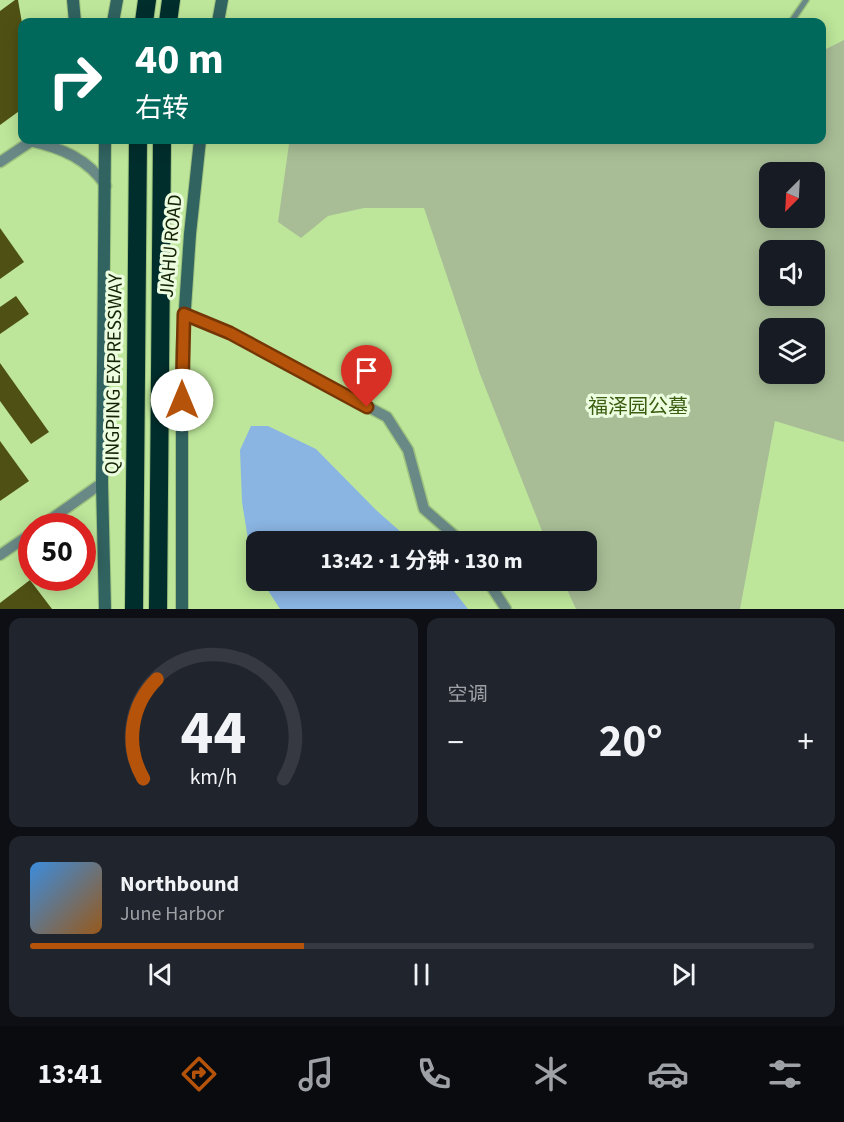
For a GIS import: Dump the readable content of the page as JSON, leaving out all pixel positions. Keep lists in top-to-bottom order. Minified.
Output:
{"streets":{"highway":["QINGPING EXPRESSWAY"],"main road":["JIAHU ROAD"]},"parks":["福泽园公墓"],"north":"bottom left","page":{"turn":["40 m","右转"],"limit":"50","trip":"13:42 · 1 分钟 · 130 m","tile":"空调","heat":["−","20°","+"],"song":["Northbound","June Harbor"],"tabs":"13:41","gauge":["44","km/h"]}}
